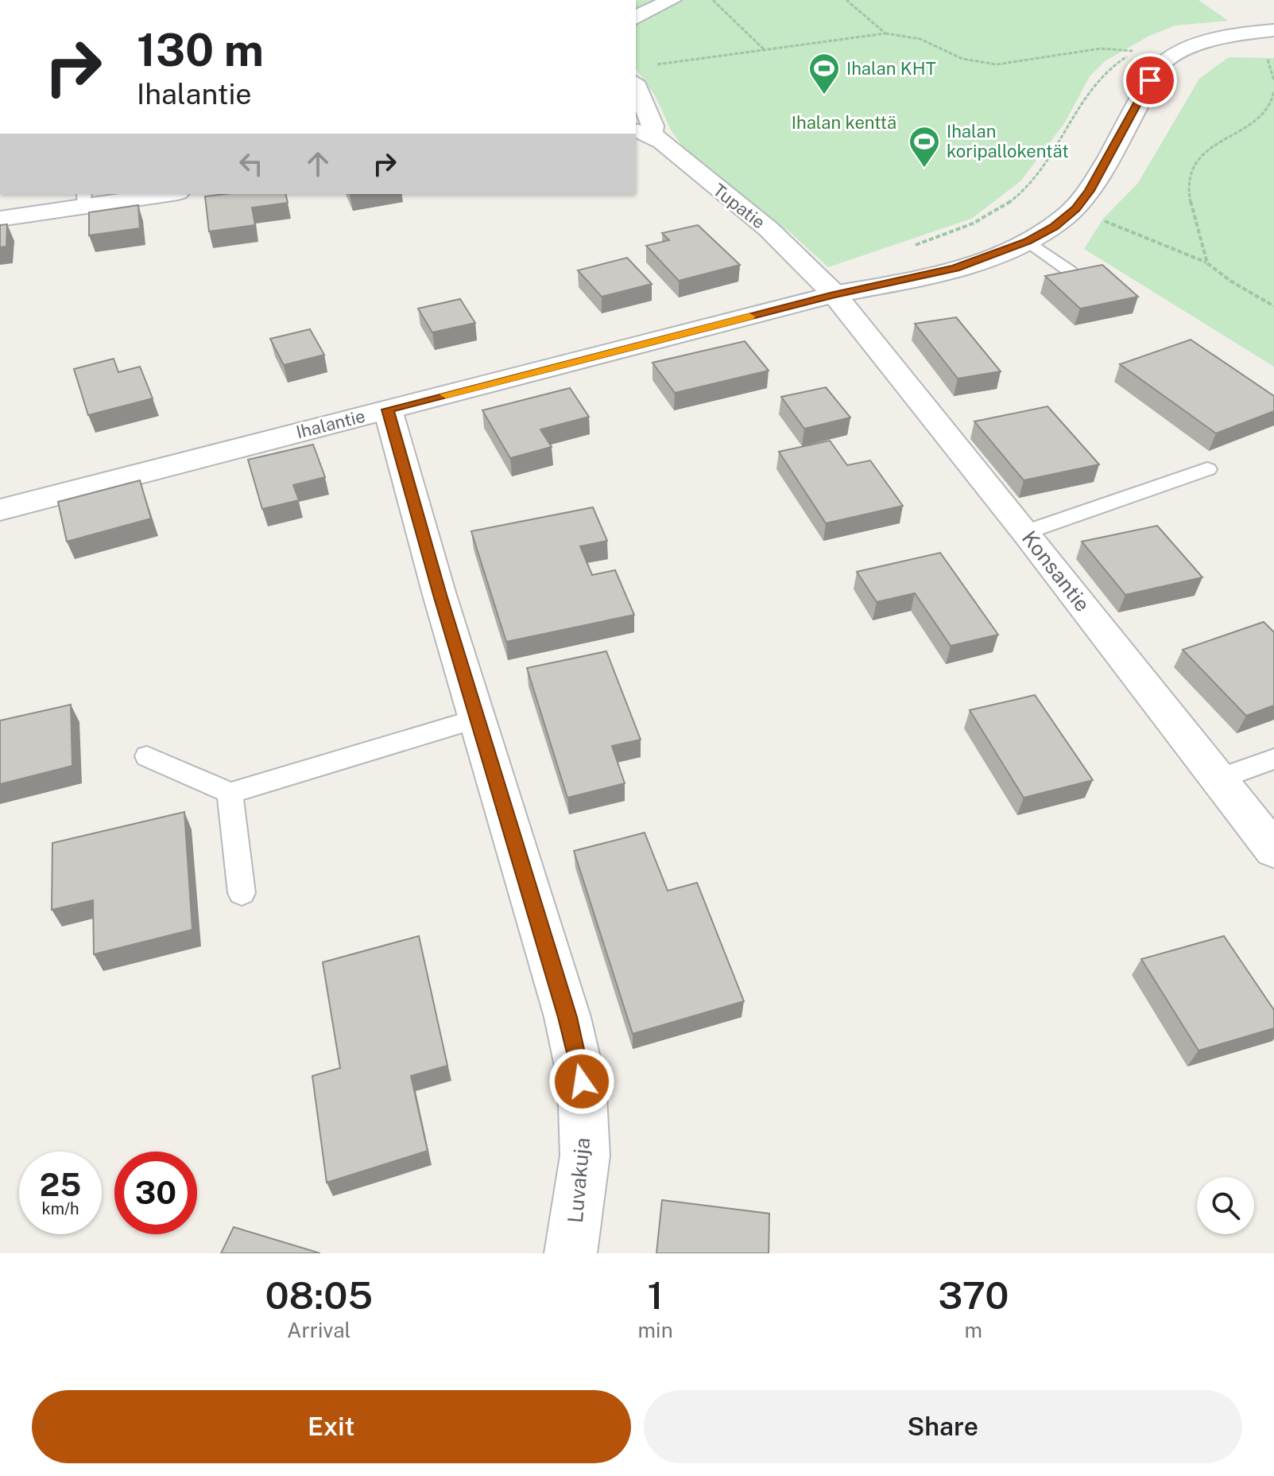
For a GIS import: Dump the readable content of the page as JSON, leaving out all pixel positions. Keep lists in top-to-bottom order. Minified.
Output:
{"streets":{"street":["Tupatie","Ihalantie","Konsantie","Luvakuja"]},"crossings":[["Tupatie","Ihalantie"],["Tupatie","Konsantie"],["Ihalantie","Konsantie"],["Ihalantie","Luvakuja"]],"parks":["Ihalan kenttä"],"places":{"sports":["Ihalan KHT","Ihalan koripallokentät"]},"page":{"turn":["130 m","Ihalantie"],"speed":"25 km/h","limit":"30","eta":["08:05","Arrival","1","min","370","m"],"buttons":["Exit","Share"]}}
